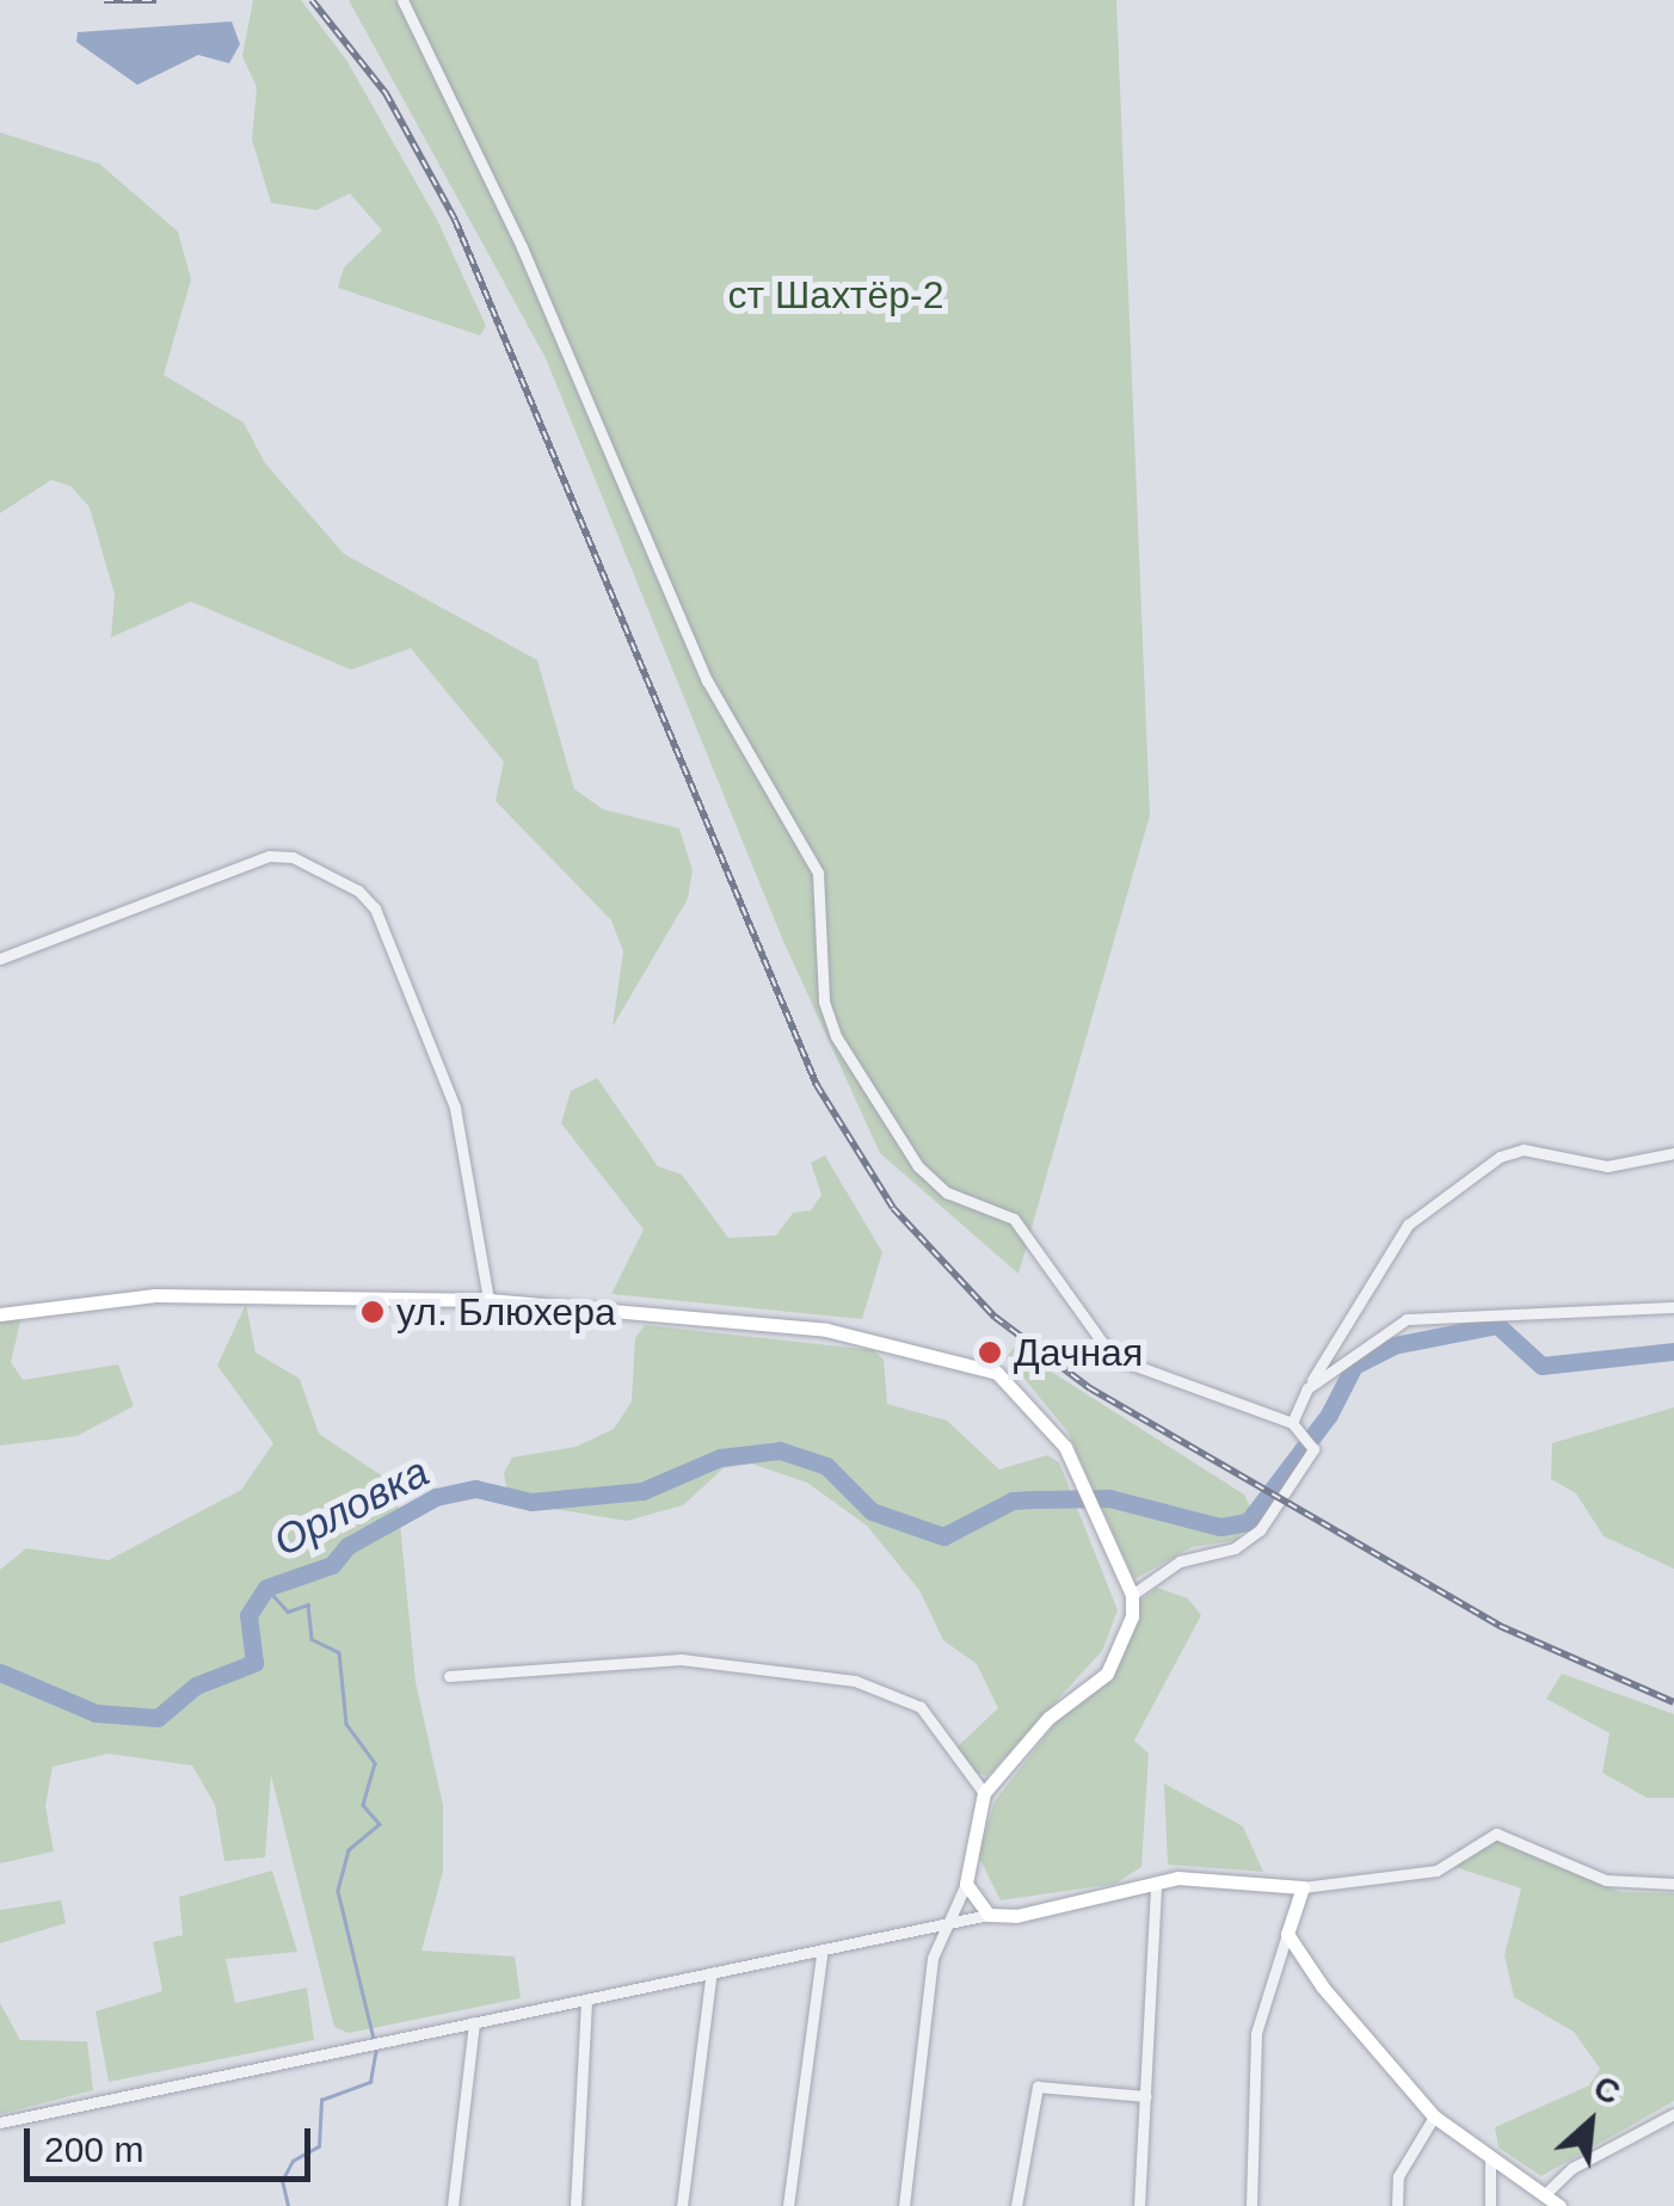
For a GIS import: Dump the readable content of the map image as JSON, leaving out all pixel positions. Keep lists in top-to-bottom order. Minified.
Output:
{"water":["Орловка"],"parks":["ст Шахтёр-2"],"places":["ул. Блюхера","Дачная"],"scale_bar":"200 m","north":"top right"}
